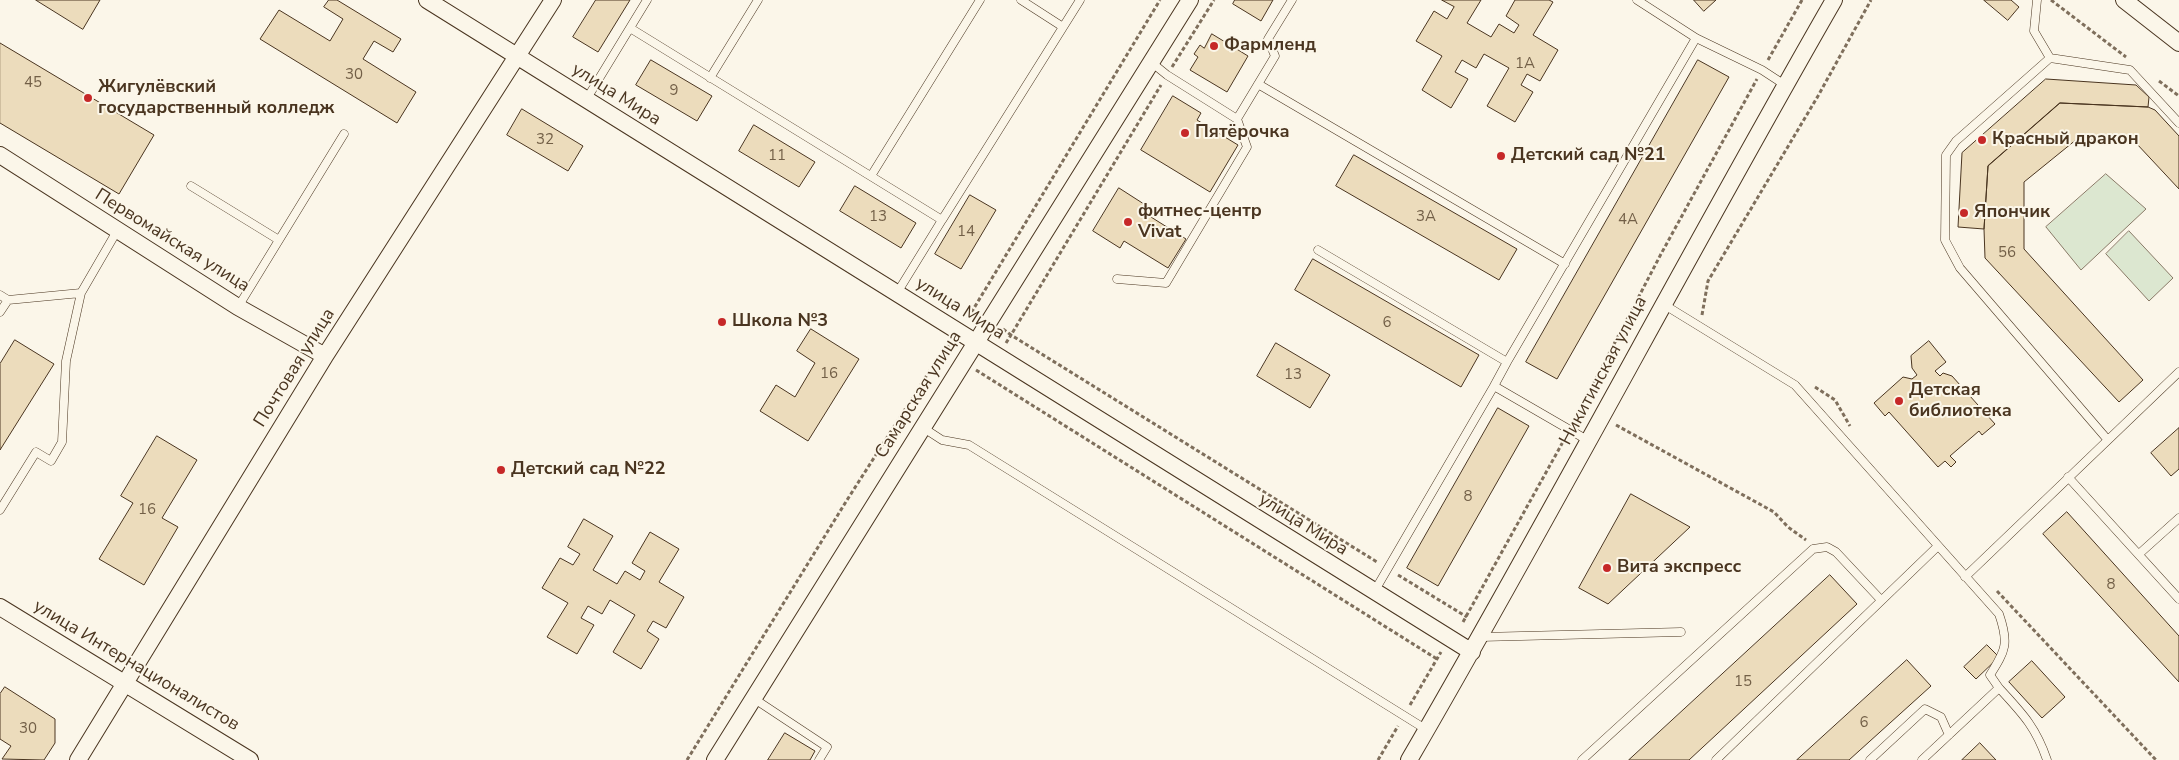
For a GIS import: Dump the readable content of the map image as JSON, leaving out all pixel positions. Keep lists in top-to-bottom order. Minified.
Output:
{"streets":{"street":["улица Мира","Первомайская улица","Почтовая улица","Никитинская улица","Самарская улица","улица Интернационалистов"]},"crossings":[["улица Мира","Почтовая улица"],["улица Мира","Никитинская улица"],["улица Мира","Самарская улица"],["Первомайская улица","Почтовая улица"],["Почтовая улица","улица Интернационалистов"]],"places":["Фармленд","Жигулёвский государственный колледж","Пятёрочка","Красный дракон","Детский сад №21","Япончик","фитнес-центр Vivat","Школа №3","Детская библиотека","Детский сад №22","Вита экспресс"],"house_numbers":["1А","30","45","9","32","11","13","3А","4А","14","56","6","16","13","8","16","8","15","6","30"]}
